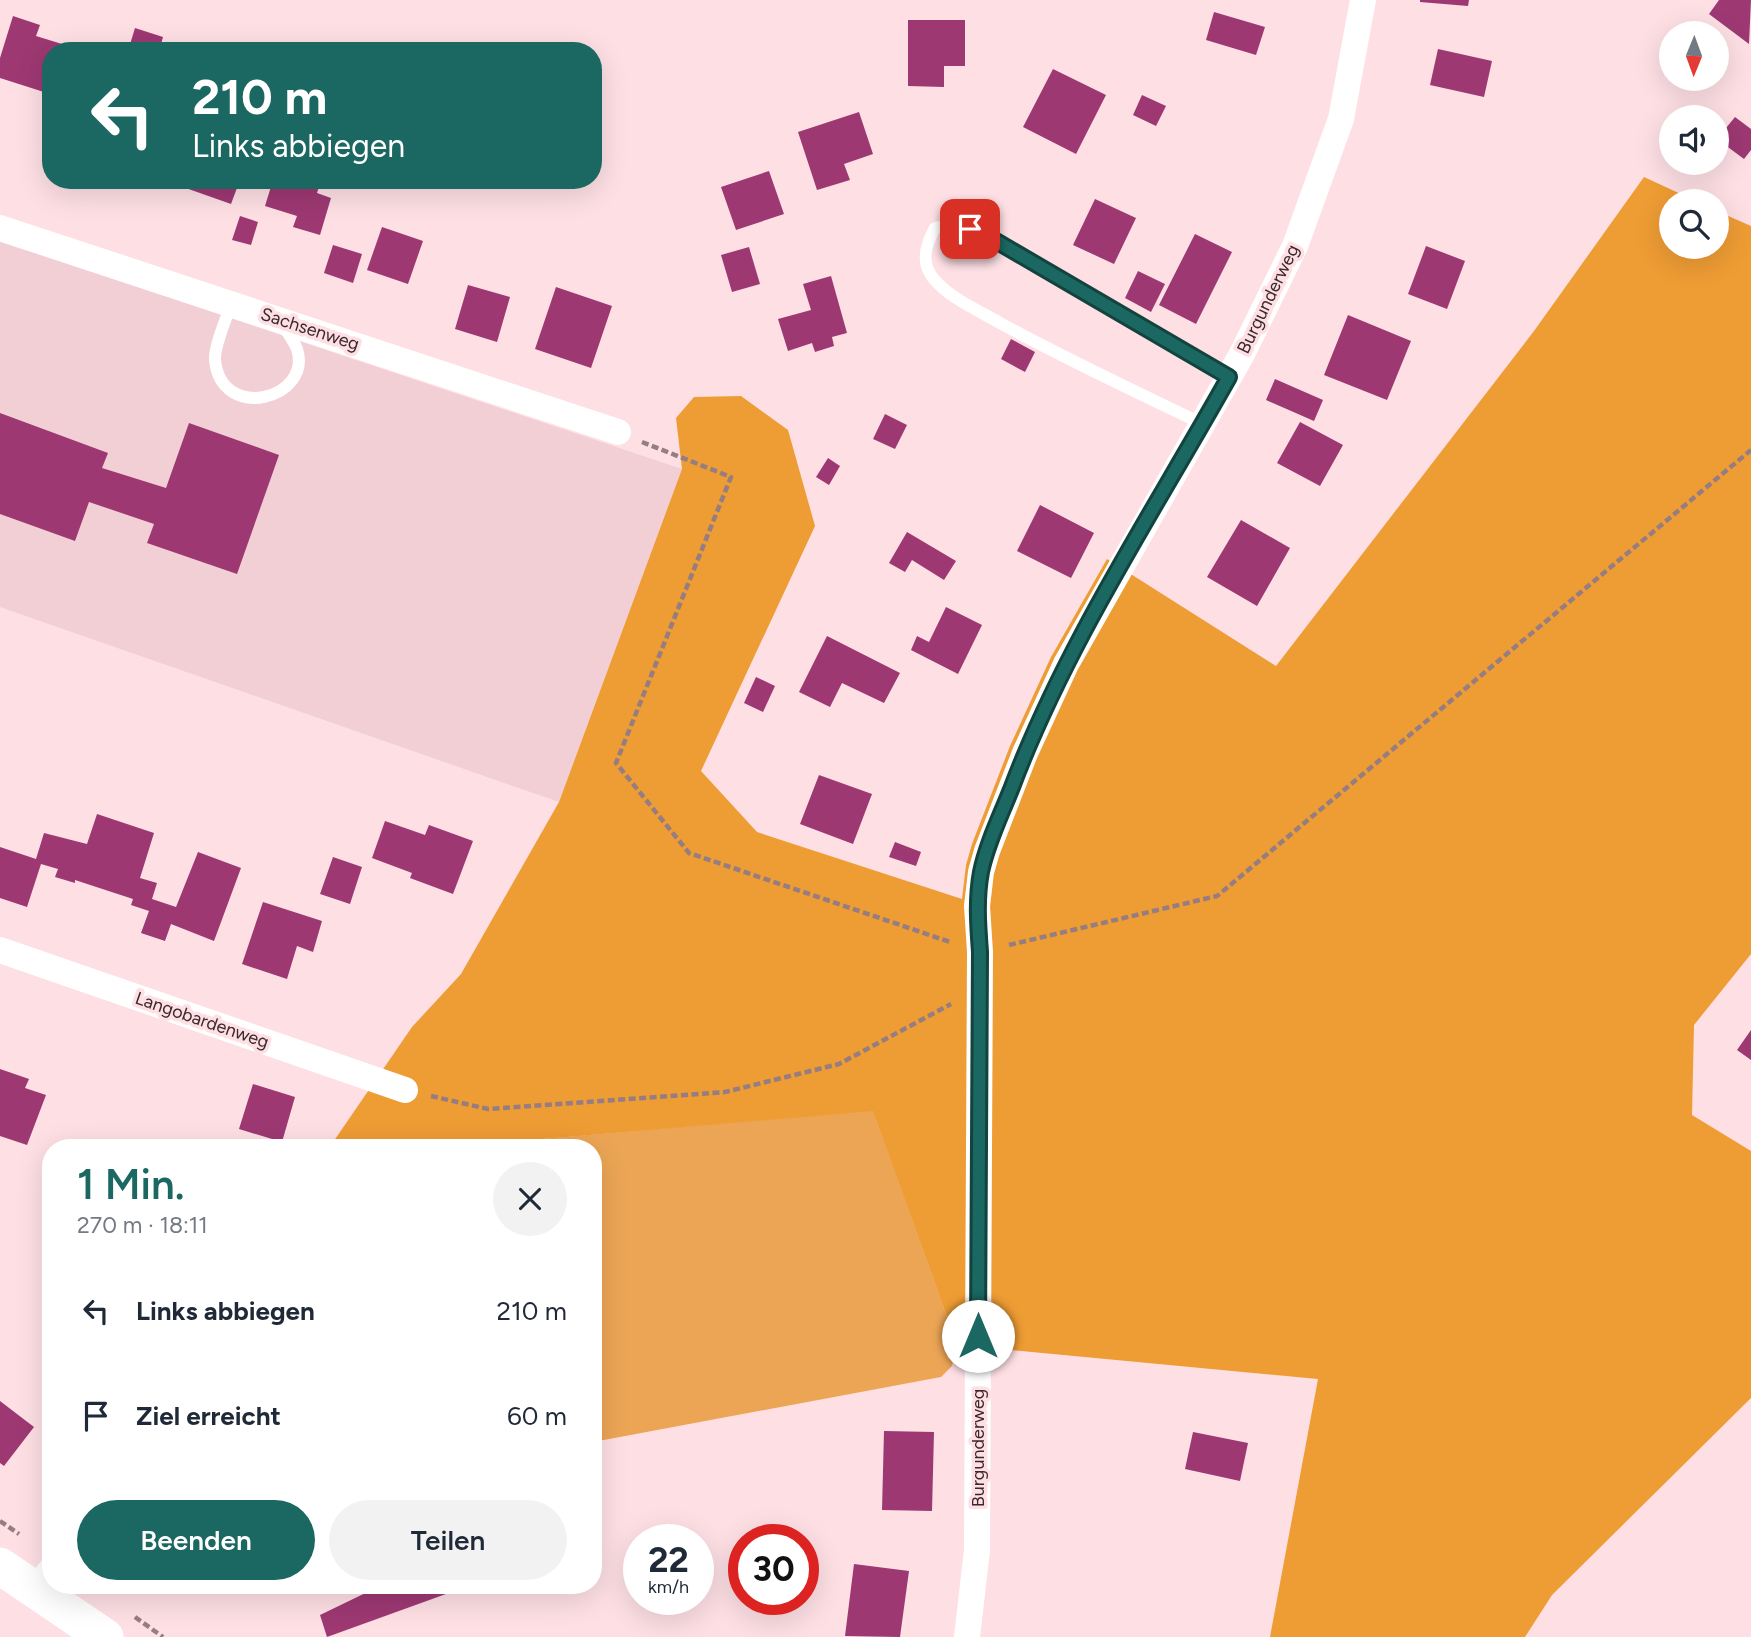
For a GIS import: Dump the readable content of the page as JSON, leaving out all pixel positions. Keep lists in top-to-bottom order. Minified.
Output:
{"streets":{"street":["Burgunderweg","Sachsenweg","Langobardenweg"]},"north":"bottom","page":{"turn":["210 m","Links abbiegen"],"heading":["1 Min.","270 m · 18:11"],"list":[{"name":"Links abbiegen","value":"210 m"},{"name":"Ziel erreicht","value":"60 m"}],"buttons":["Beenden","Teilen"],"speed":"22 km/h","limit":"30"}}
